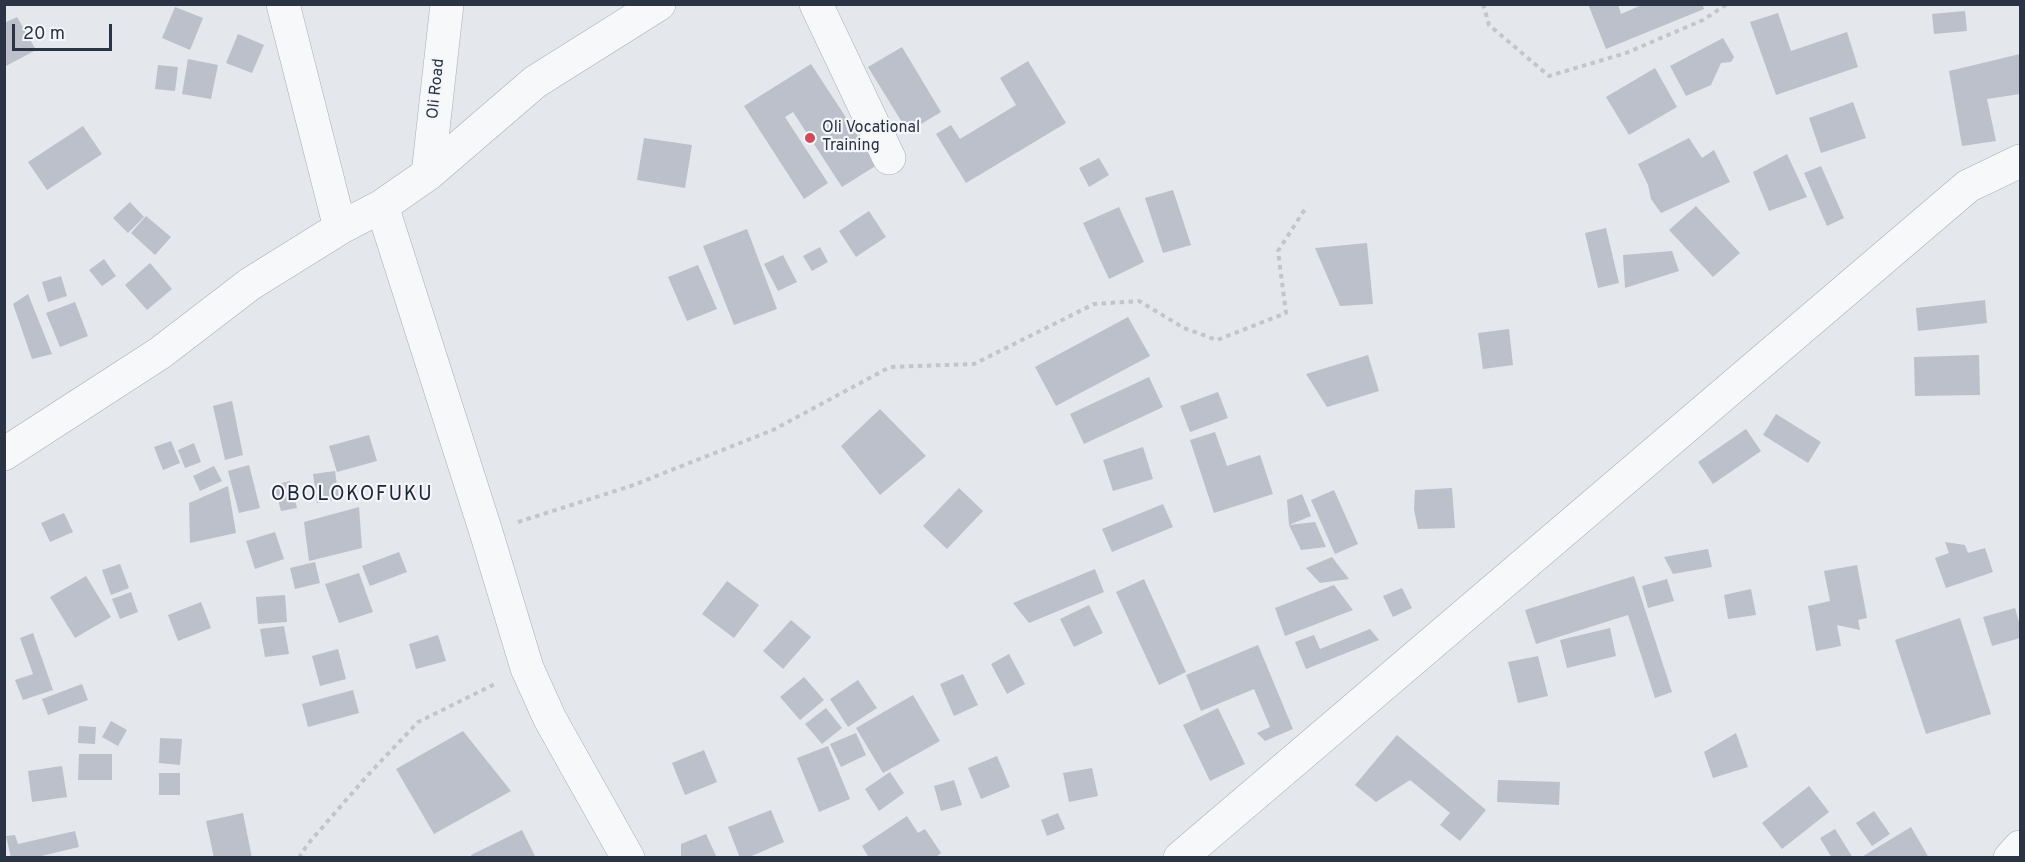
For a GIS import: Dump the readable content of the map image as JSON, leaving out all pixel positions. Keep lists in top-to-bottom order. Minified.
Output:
{"streets":{"street":["Oli Road"]},"districts":["OBOLOKOFUKU"],"places":["Oli Vocational Training"],"scale_bar":"20 m"}
